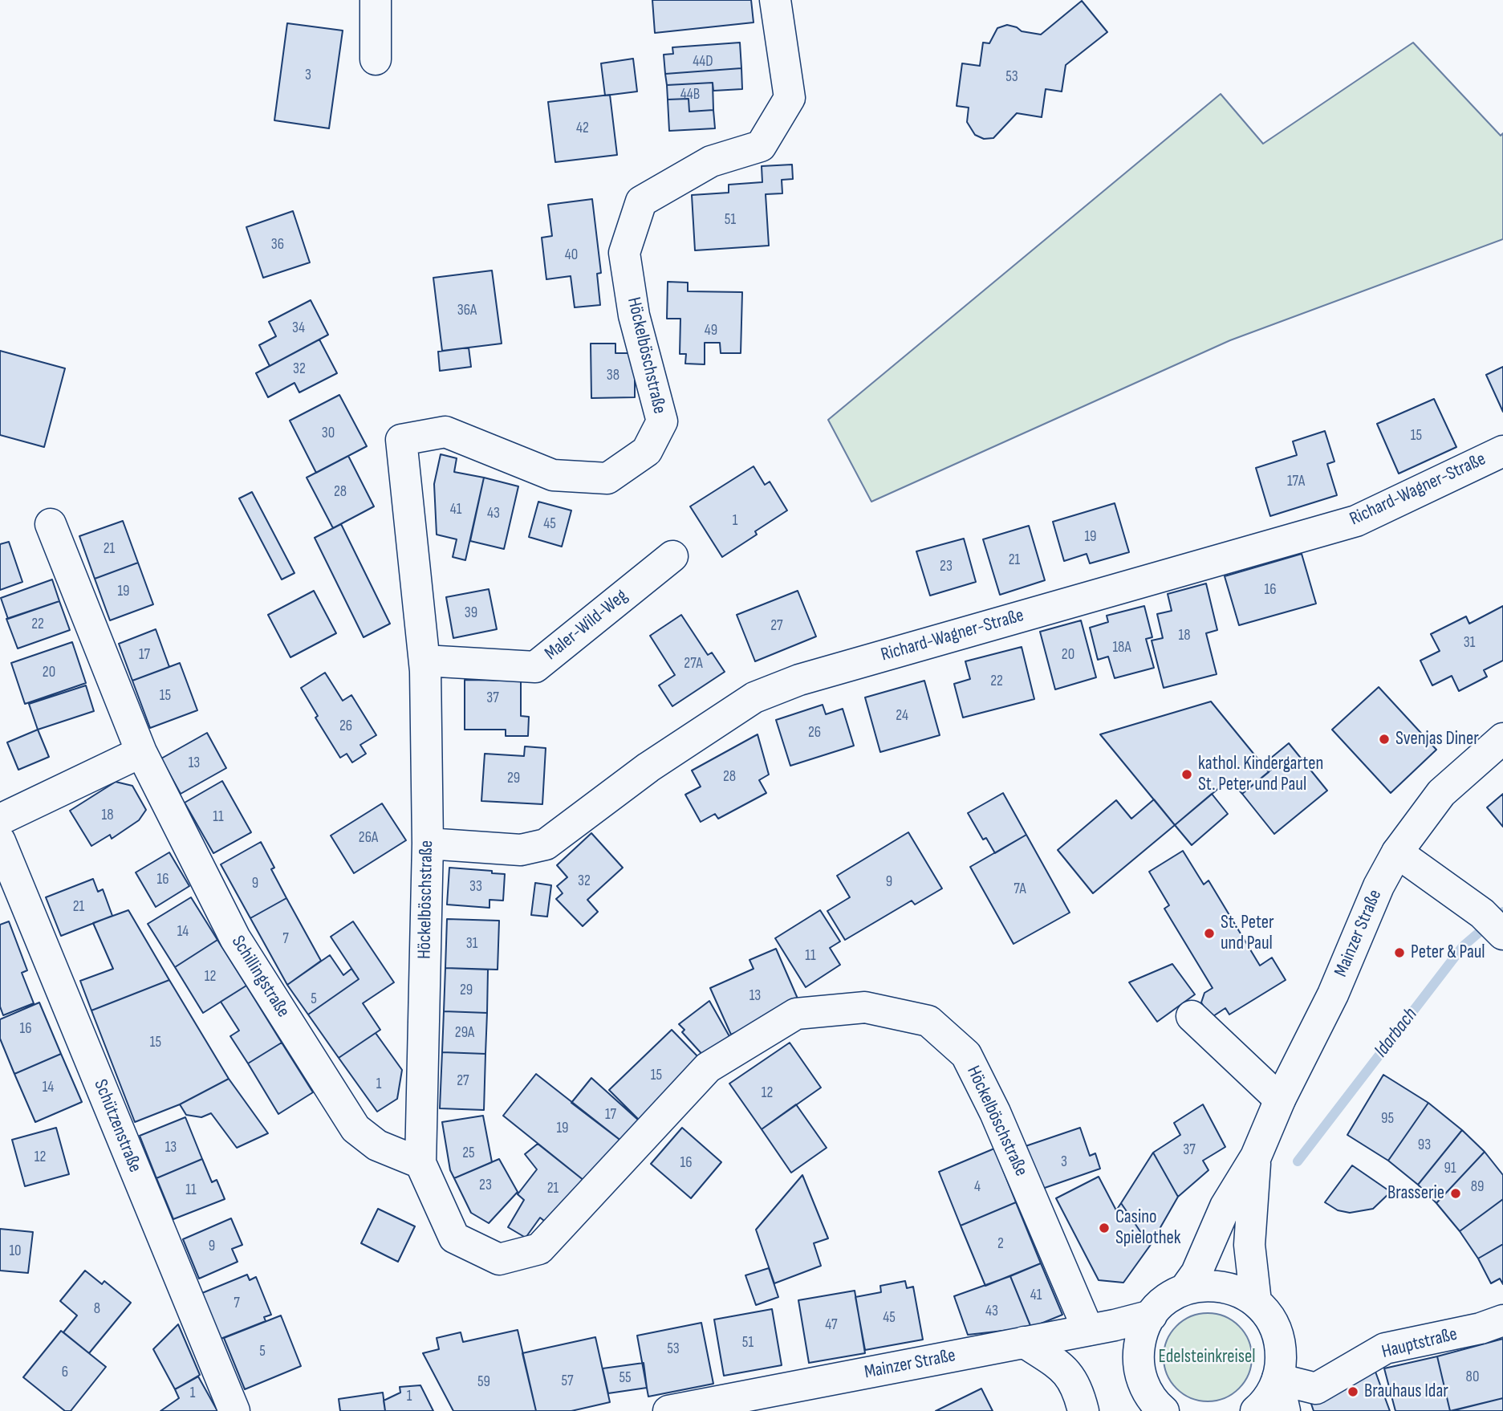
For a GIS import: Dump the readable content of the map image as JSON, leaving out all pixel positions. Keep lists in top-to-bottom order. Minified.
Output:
{"streets":{"street":["Höckelböschstraße","Richard-Wagner-Straße","Maler-Wild-Weg","Mainzer Straße","Schillingstraße","Schützenstraße","Hauptstraße"]},"crossings":[["Höckelböschstraße","Richard-Wagner-Straße"],["Höckelböschstraße","Maler-Wild-Weg"],["Höckelböschstraße","Mainzer Straße"],["Höckelböschstraße","Schillingstraße"]],"water":["Idarbach"],"parks":["Edelsteinkreisel"],"places":["Svenjas Diner","kathol. Kindergarten St. Peter und Paul","St. Peter und Paul","Peter & Paul","Brasserie","Casino Spielothek","Brauhaus Idar"],"house_numbers":["44D","3","53","44B","42","51","36","40","36A","34","49","32","38","30","15","17A","28","41","43","1","45","19","21","21","23","16","19","39","22","27","18","31","18A","17","20","27A","20","22","15","37","24","26","26","13","28","29","18","11","26A","16","32","9","9","33","7A","21","14","7","31","11","12","29","13","5","16","29A","15","15","27","1","14","12","17","95","19","93","13","37","25","12","3","16","91","23","4","89","21","11","2","9","10","41","7","8","43","45","47","51","53","5","6","80","55","57","59","1","1"]}
